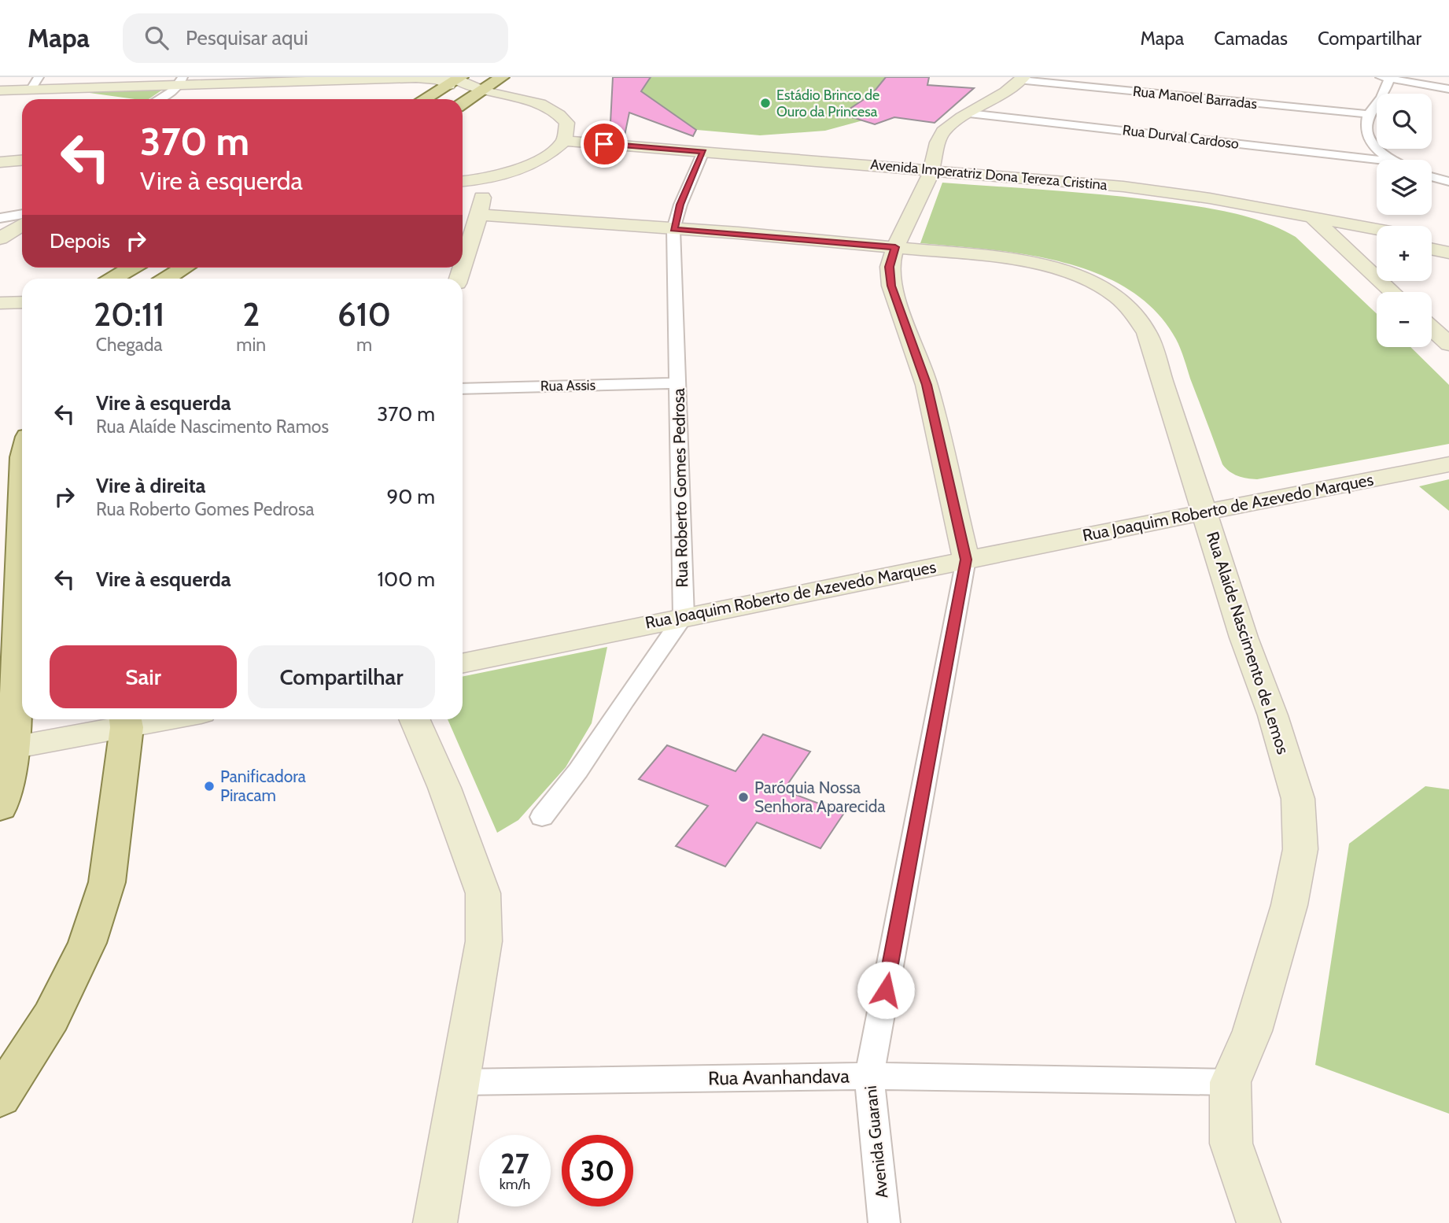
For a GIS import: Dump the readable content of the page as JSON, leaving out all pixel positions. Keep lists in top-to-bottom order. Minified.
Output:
{"streets":{"street":["Rua Manoel Barradas","Rua Durval Cardoso","Avenida Imperatriz Dona Tereza Cristina","Rua Assis","Rua Roberto Gomes Pedrosa","Rua Joaquim Roberto de Azevedo Marques","Rua Alaide Nascimento de Lemos","Rua Avanhandava","Avenida Guarani"]},"crossings":[["Rua Manoel Barradas","Avenida Guarani"],["Rua Durval Cardoso","Avenida Guarani"],["Avenida Imperatriz Dona Tereza Cristina","Rua Roberto Gomes Pedrosa"],["Avenida Imperatriz Dona Tereza Cristina","Avenida Guarani"],["Rua Assis","Rua Roberto Gomes Pedrosa"],["Rua Roberto Gomes Pedrosa","Rua Joaquim Roberto de Azevedo Marques"],["Rua Roberto Gomes Pedrosa","Rua Alaide Nascimento de Lemos"],["Rua Joaquim Roberto de Azevedo Marques","Rua Alaide Nascimento de Lemos"],["Rua Joaquim Roberto de Azevedo Marques","Avenida Guarani"],["Rua Alaide Nascimento de Lemos","Rua Avanhandava"],["Rua Alaide Nascimento de Lemos","Avenida Guarani"],["Rua Avanhandava","Avenida Guarani"]],"places":["Estádio Brinco de Ouro da Princesa","Panificadora Piracam","Paróquia Nossa Senhora Aparecida"],"page":{"header":"Mapa","search":"Pesquisar aqui","nav":["Mapa","Camadas","Compartilhar"],"map_buttons":["+","−"],"turn":["370 m","Vire à esquerda"],"then":"Depois","eta":["20:11","Chegada","2","min","610","m"],"list":[{"name":"Vire à esquerda","note":"Rua Alaíde Nascimento Ramos","value":"370 m"},{"name":"Vire à direita","note":"Rua Roberto Gomes Pedrosa","value":"90 m"},{"name":"Vire à esquerda","value":"100 m"}],"buttons":["Sair","Compartilhar"],"speed":"27 km/h","limit":"30"}}
